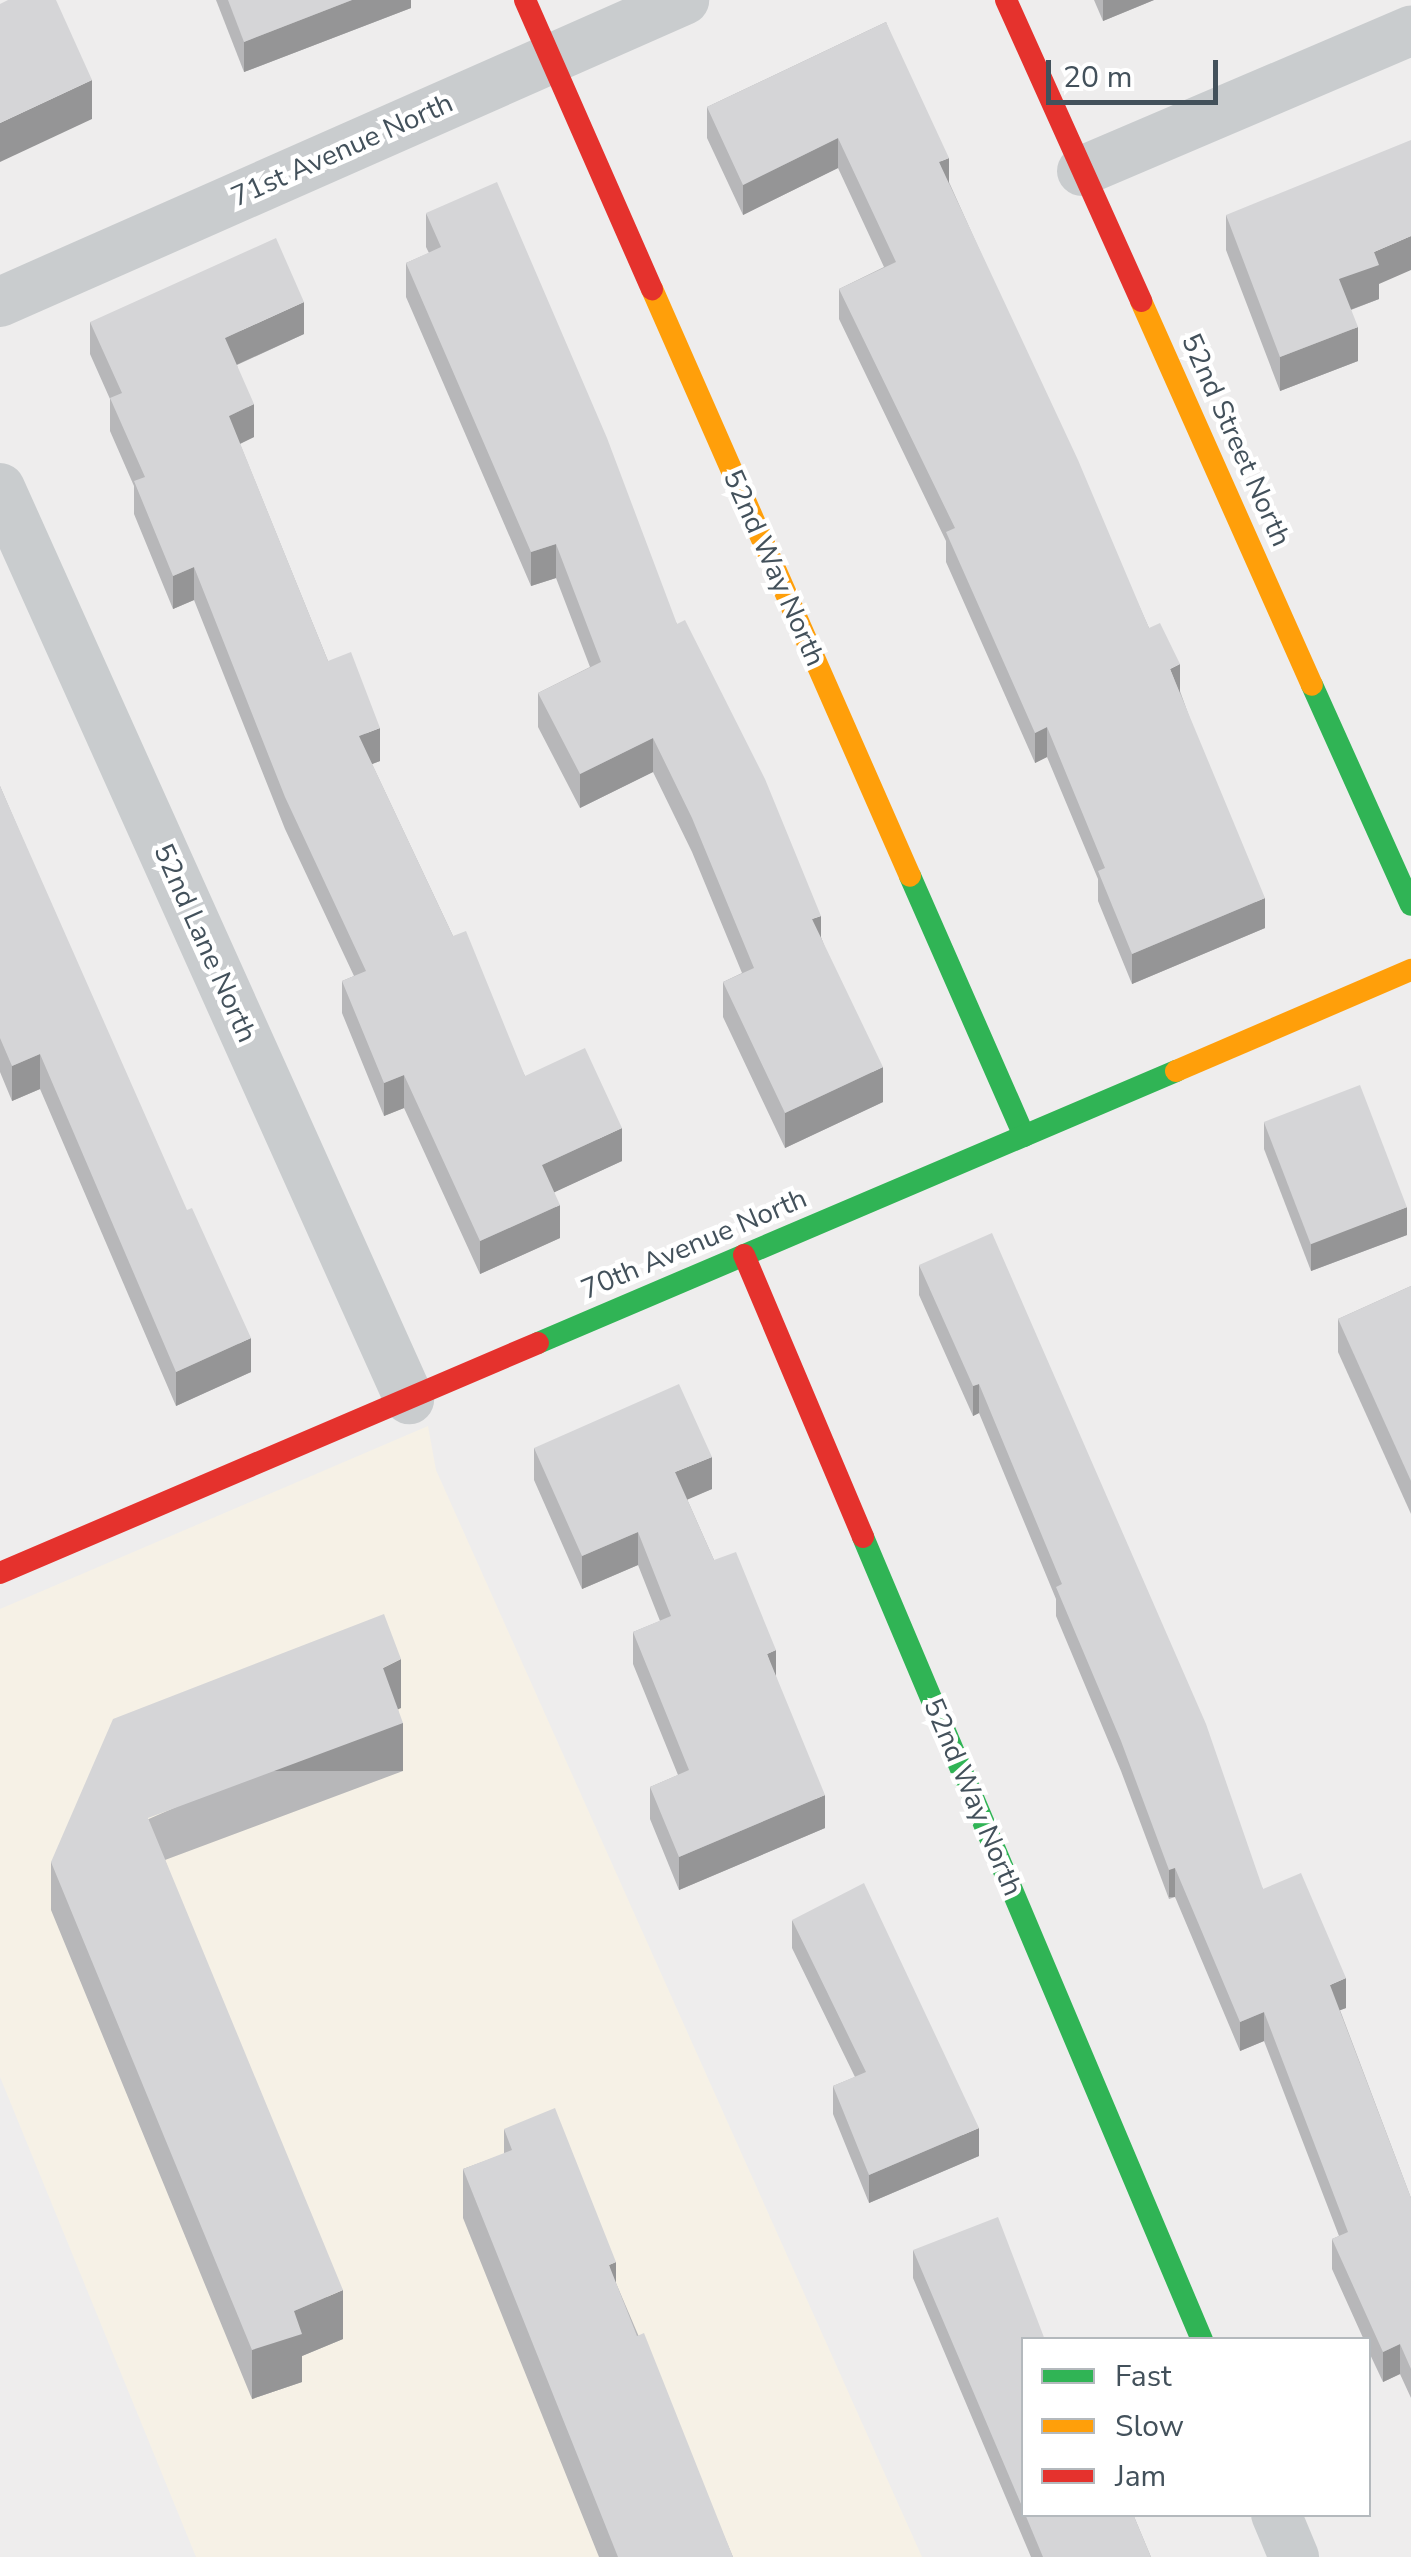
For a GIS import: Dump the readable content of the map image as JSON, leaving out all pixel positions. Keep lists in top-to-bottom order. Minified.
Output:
{"streets":{"street":["71st Avenue North","52nd Street North","52nd Way North","52nd Lane North","70th Avenue North"]},"crossings":[["71st Avenue North","52nd Way North"],["52nd Way North","70th Avenue North"],["52nd Lane North","70th Avenue North"]],"legend":["Fast","Slow","Jam"],"scale_bar":"20 m"}
